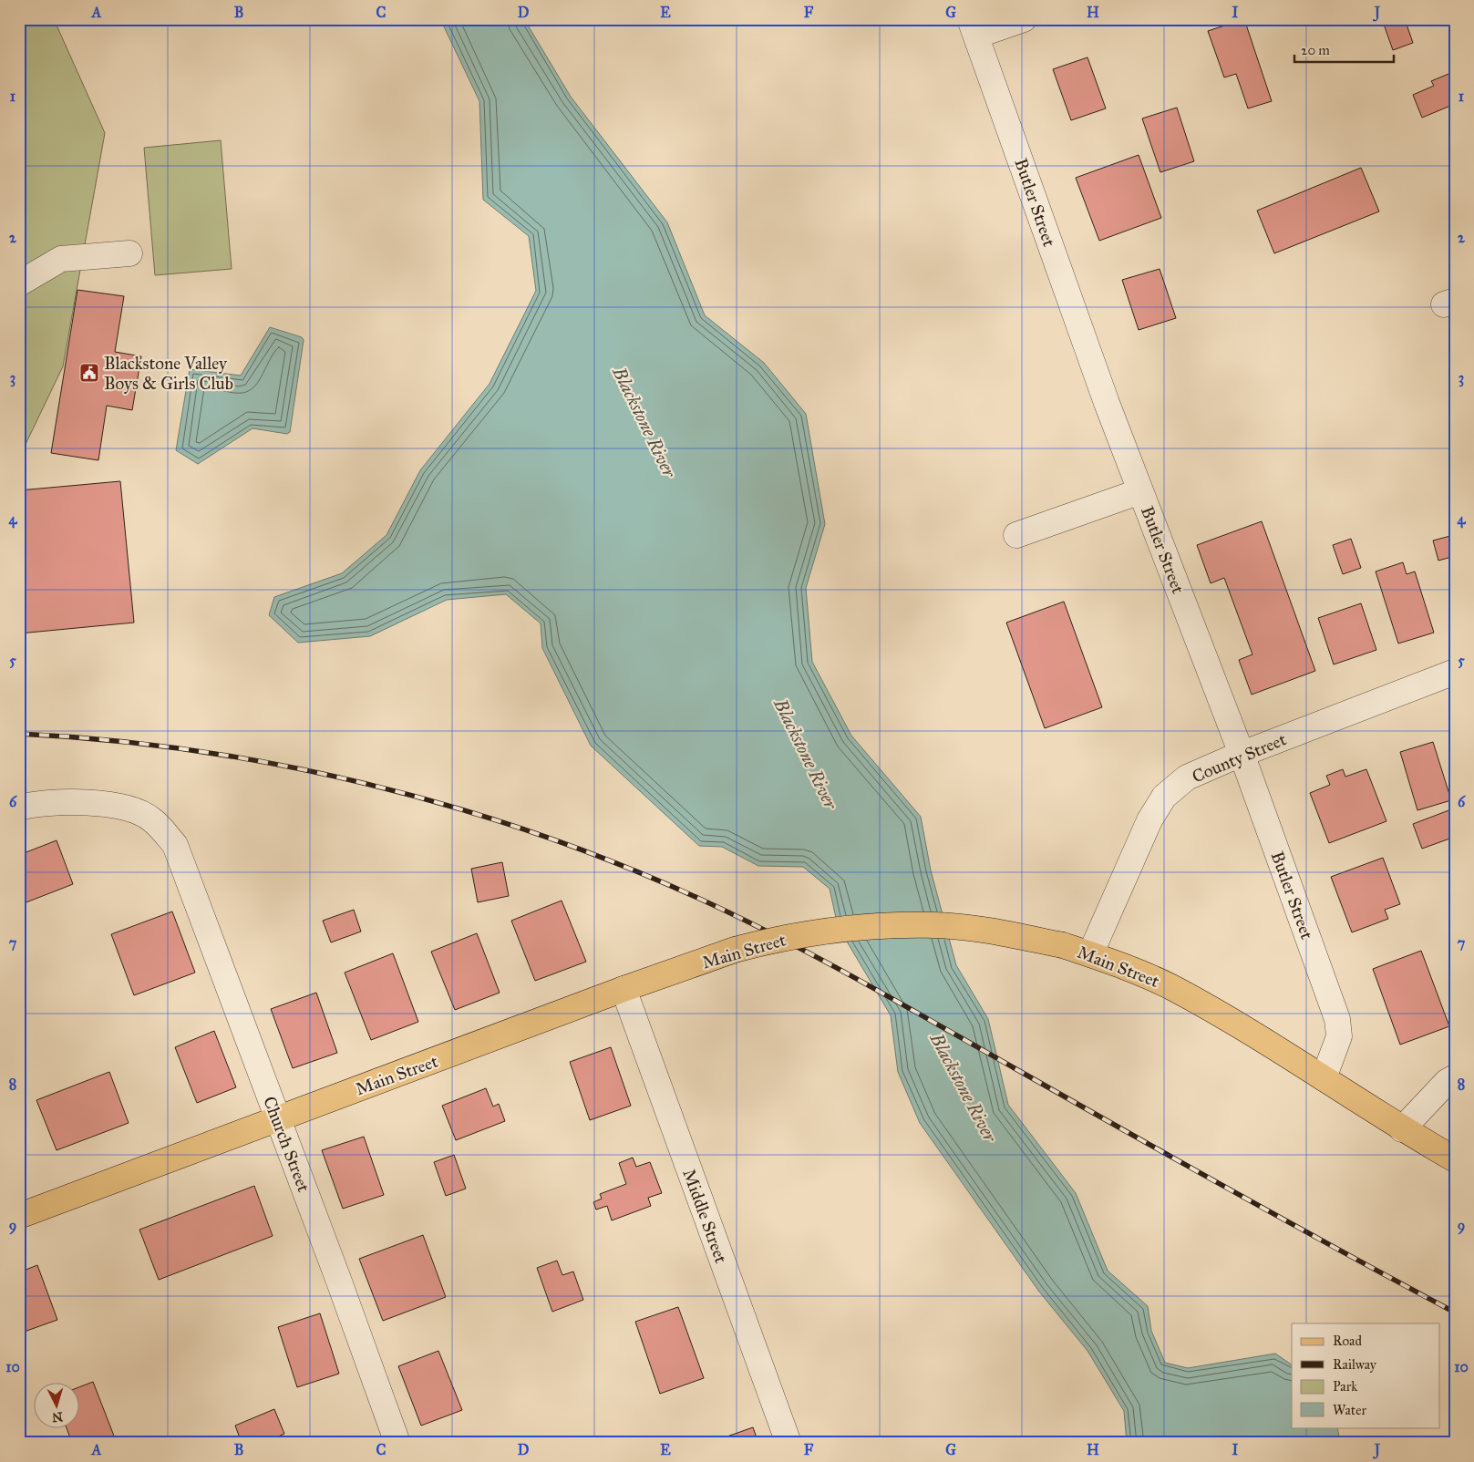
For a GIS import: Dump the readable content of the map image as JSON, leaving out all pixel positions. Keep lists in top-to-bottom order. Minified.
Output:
{"streets":{"main road":["Main Street"],"street":["Butler Street","County Street","Church Street","Middle Street"]},"crossings":[["Butler Street","County Street"],["Butler Street","Main Street"],["County Street","Main Street"],["Main Street","Church Street"],["Main Street","Middle Street"]],"water":["Blackstone River"],"places":{"public building":["Blackstone Valley Boys & Girls Club"]},"legend":["Road","Railway","Park","Water"],"scale_bar":"20 m","north":"bottom","grid":{"columns":["A","B","C","D","E","F","G","H","I","J"],"rows":["1","2","3","4","5","6","7","8","9","10"]}}
